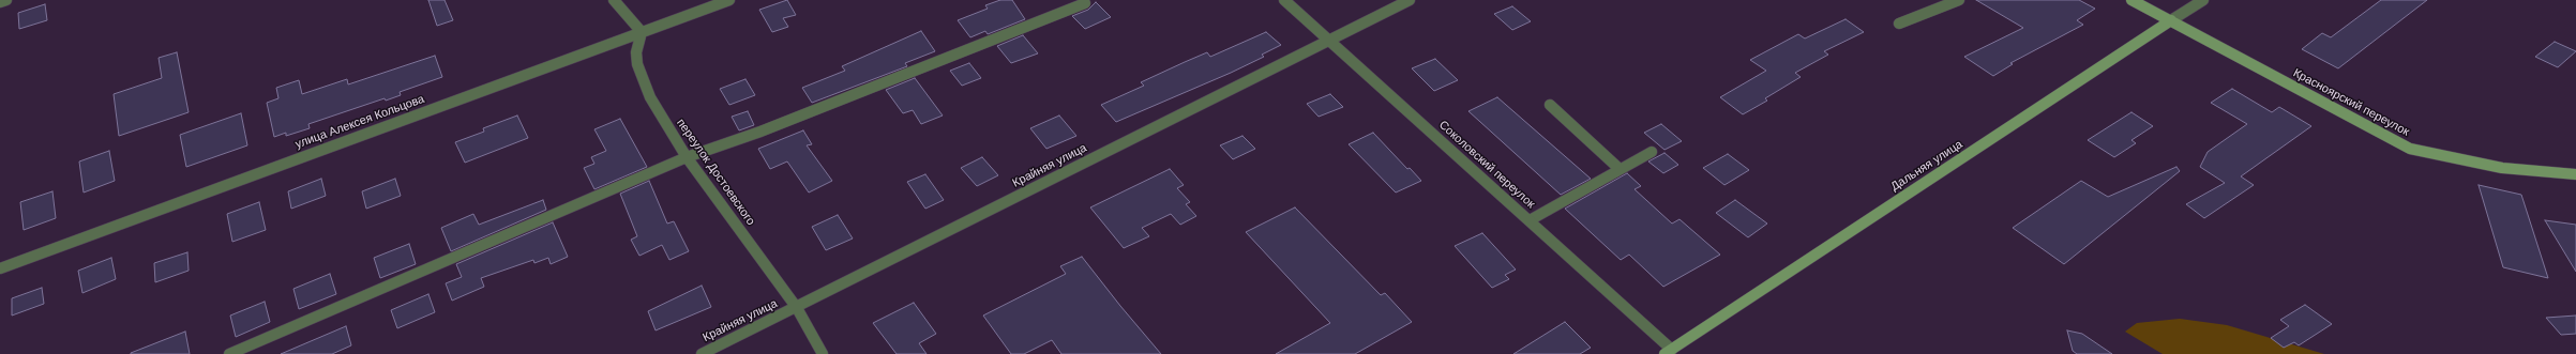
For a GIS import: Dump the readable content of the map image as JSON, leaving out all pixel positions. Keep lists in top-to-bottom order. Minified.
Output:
{"streets":{"main road":["Красноярский переулок","Дальняя улица"],"street":["улица Алексея Кольцова","Соколовский переулок","Крайняя улица","переулок Достоевского"]},"crossings":[["Красноярский переулок","Дальняя улица"],["улица Алексея Кольцова","переулок Достоевского"],["Соколовский переулок","Крайняя улица"],["Соколовский переулок","Дальняя улица"],["Крайняя улица","переулок Достоевского"]]}
